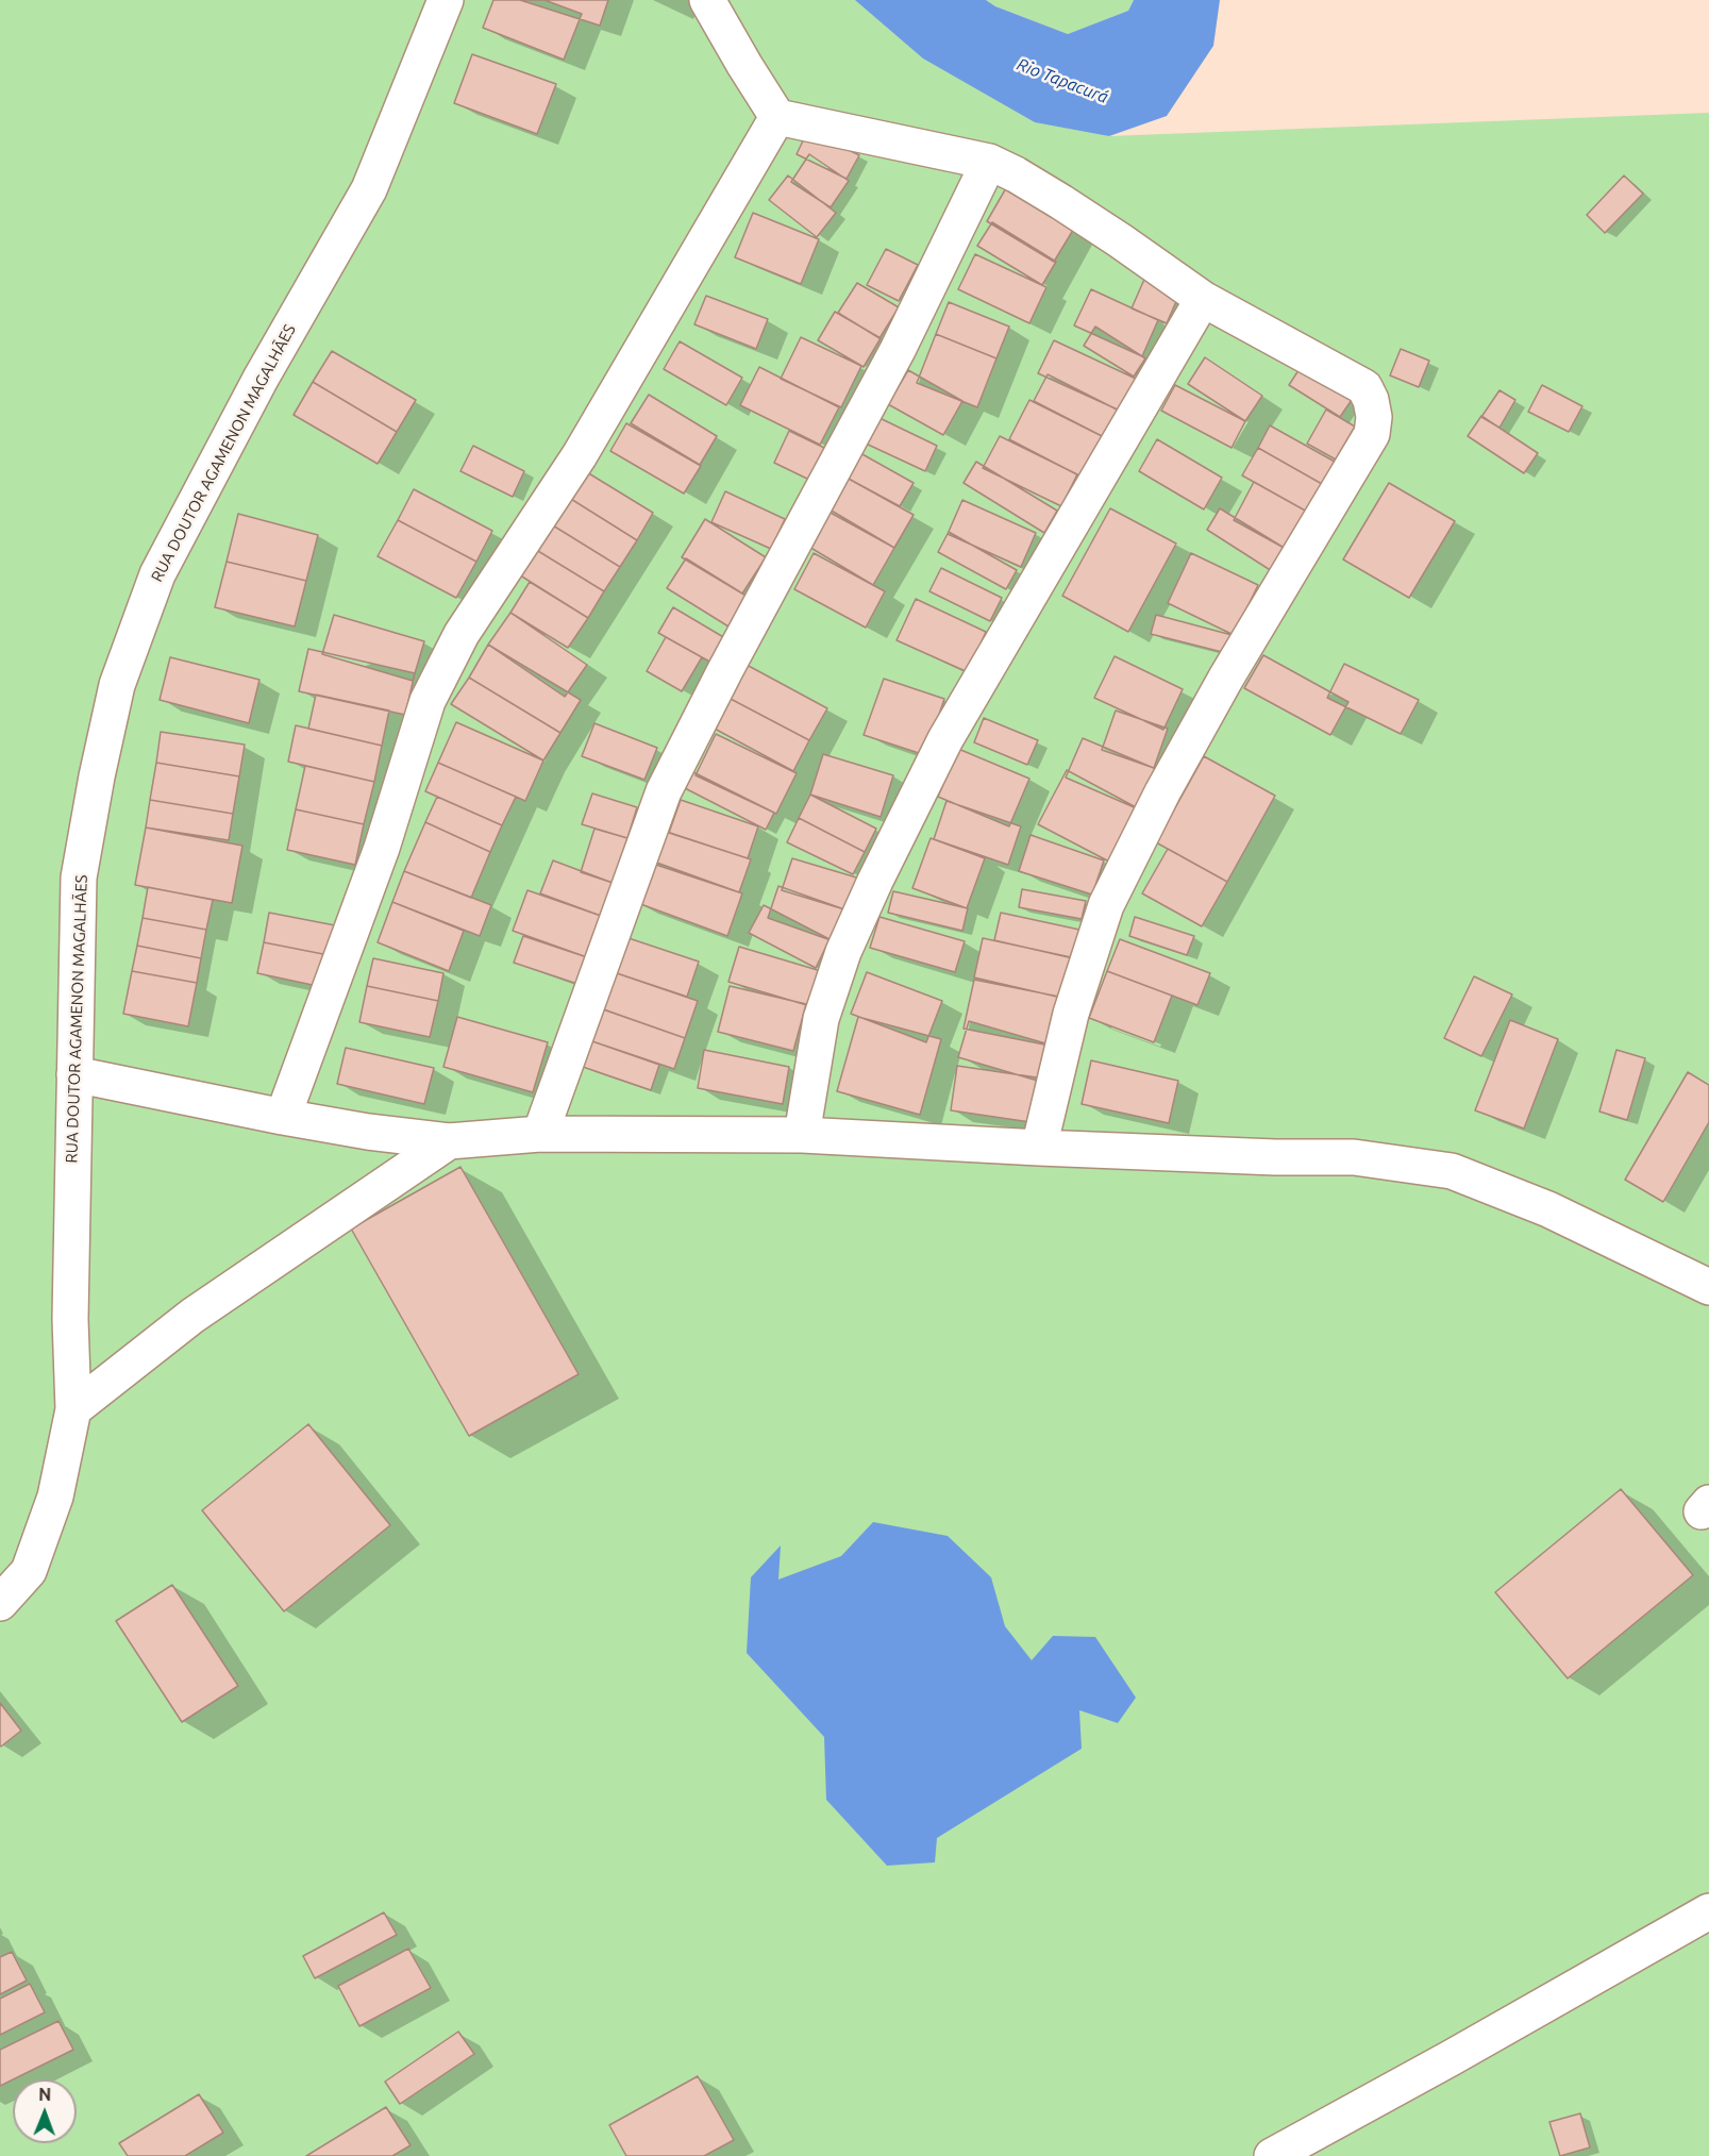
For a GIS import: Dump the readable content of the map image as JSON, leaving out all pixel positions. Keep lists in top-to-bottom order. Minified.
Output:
{"streets":{"street":["RUA DOUTOR AGAMENON MAGALHÃES"]},"water":["Rio Tapacurá"],"north":"top"}
